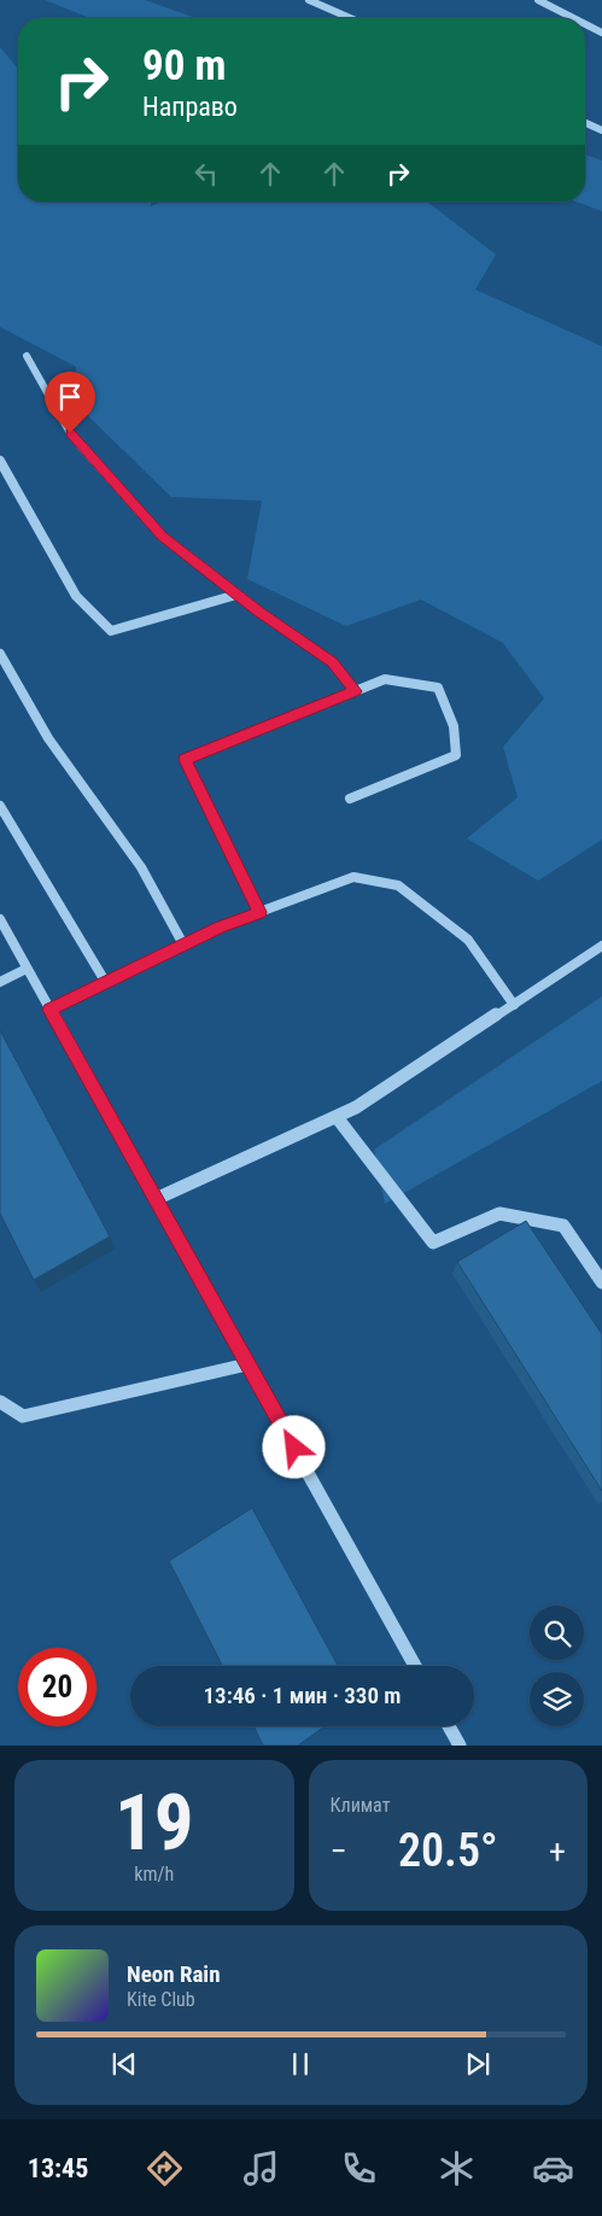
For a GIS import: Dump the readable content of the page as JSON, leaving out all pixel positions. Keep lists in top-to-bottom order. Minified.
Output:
{"page":{"turn":["90 m","Направо"],"limit":"20","trip":"13:46 · 1 мин · 330 m","tile":[["19","km/h"],"Климат"],"heat":["−","20.5°","+"],"song":["Neon Rain","Kite Club"],"tabs":"13:45"}}
